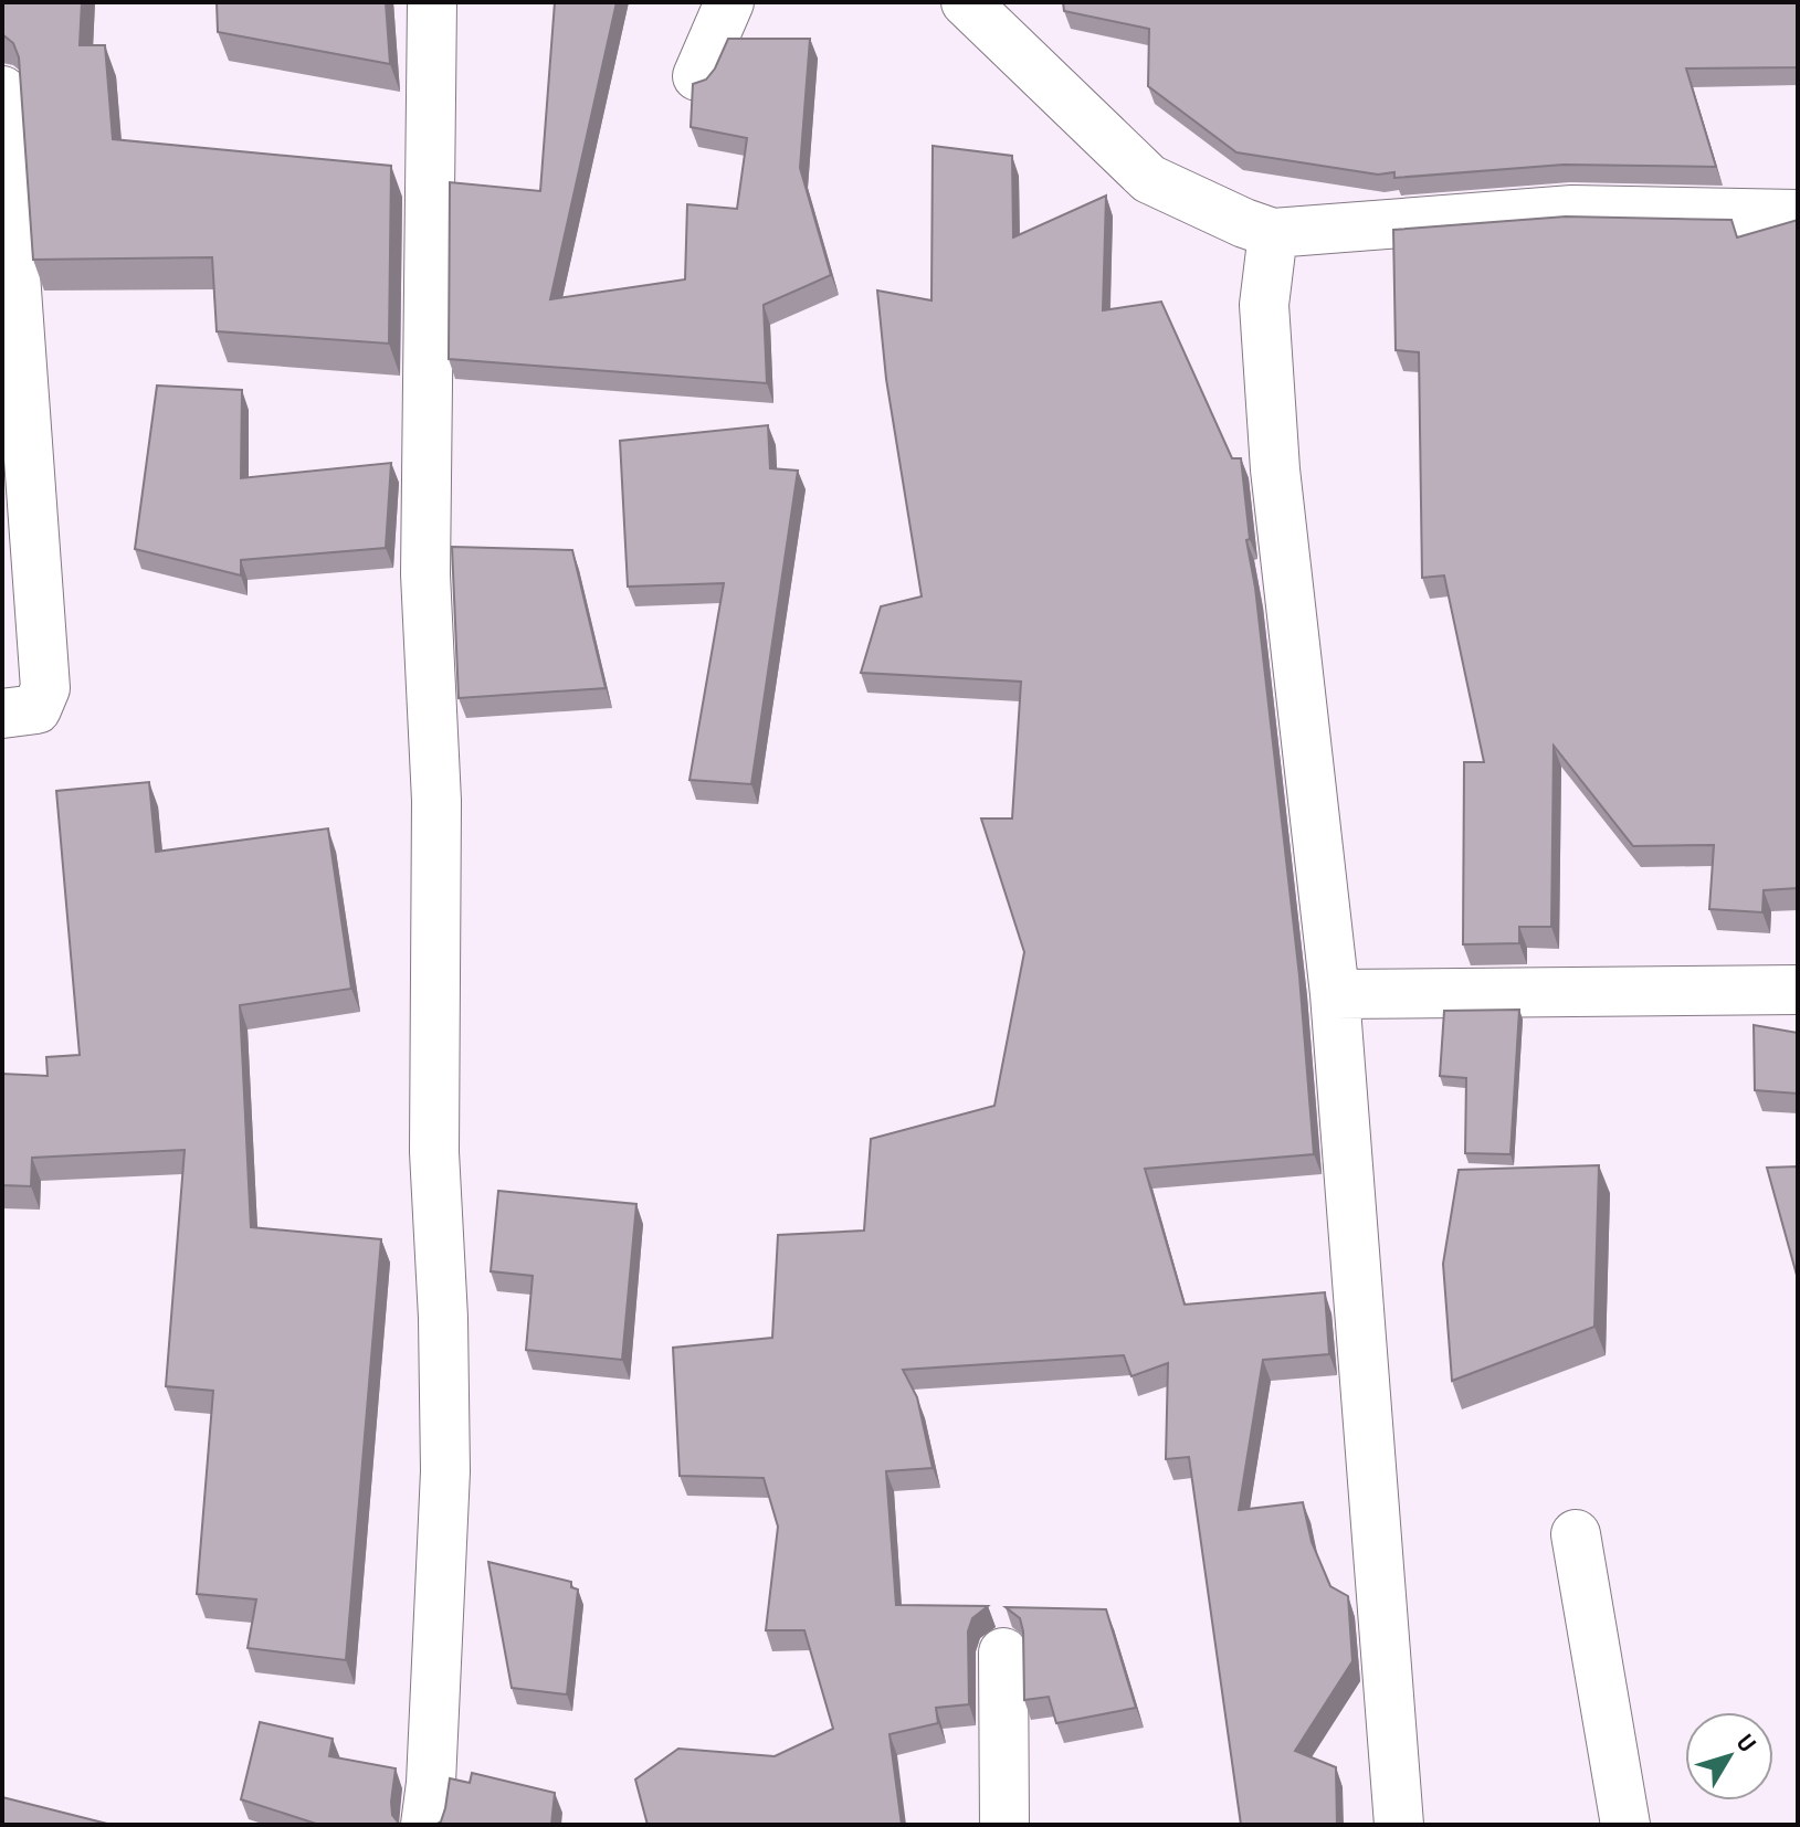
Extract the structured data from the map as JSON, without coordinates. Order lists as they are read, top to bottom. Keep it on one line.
{"north":"top right"}
